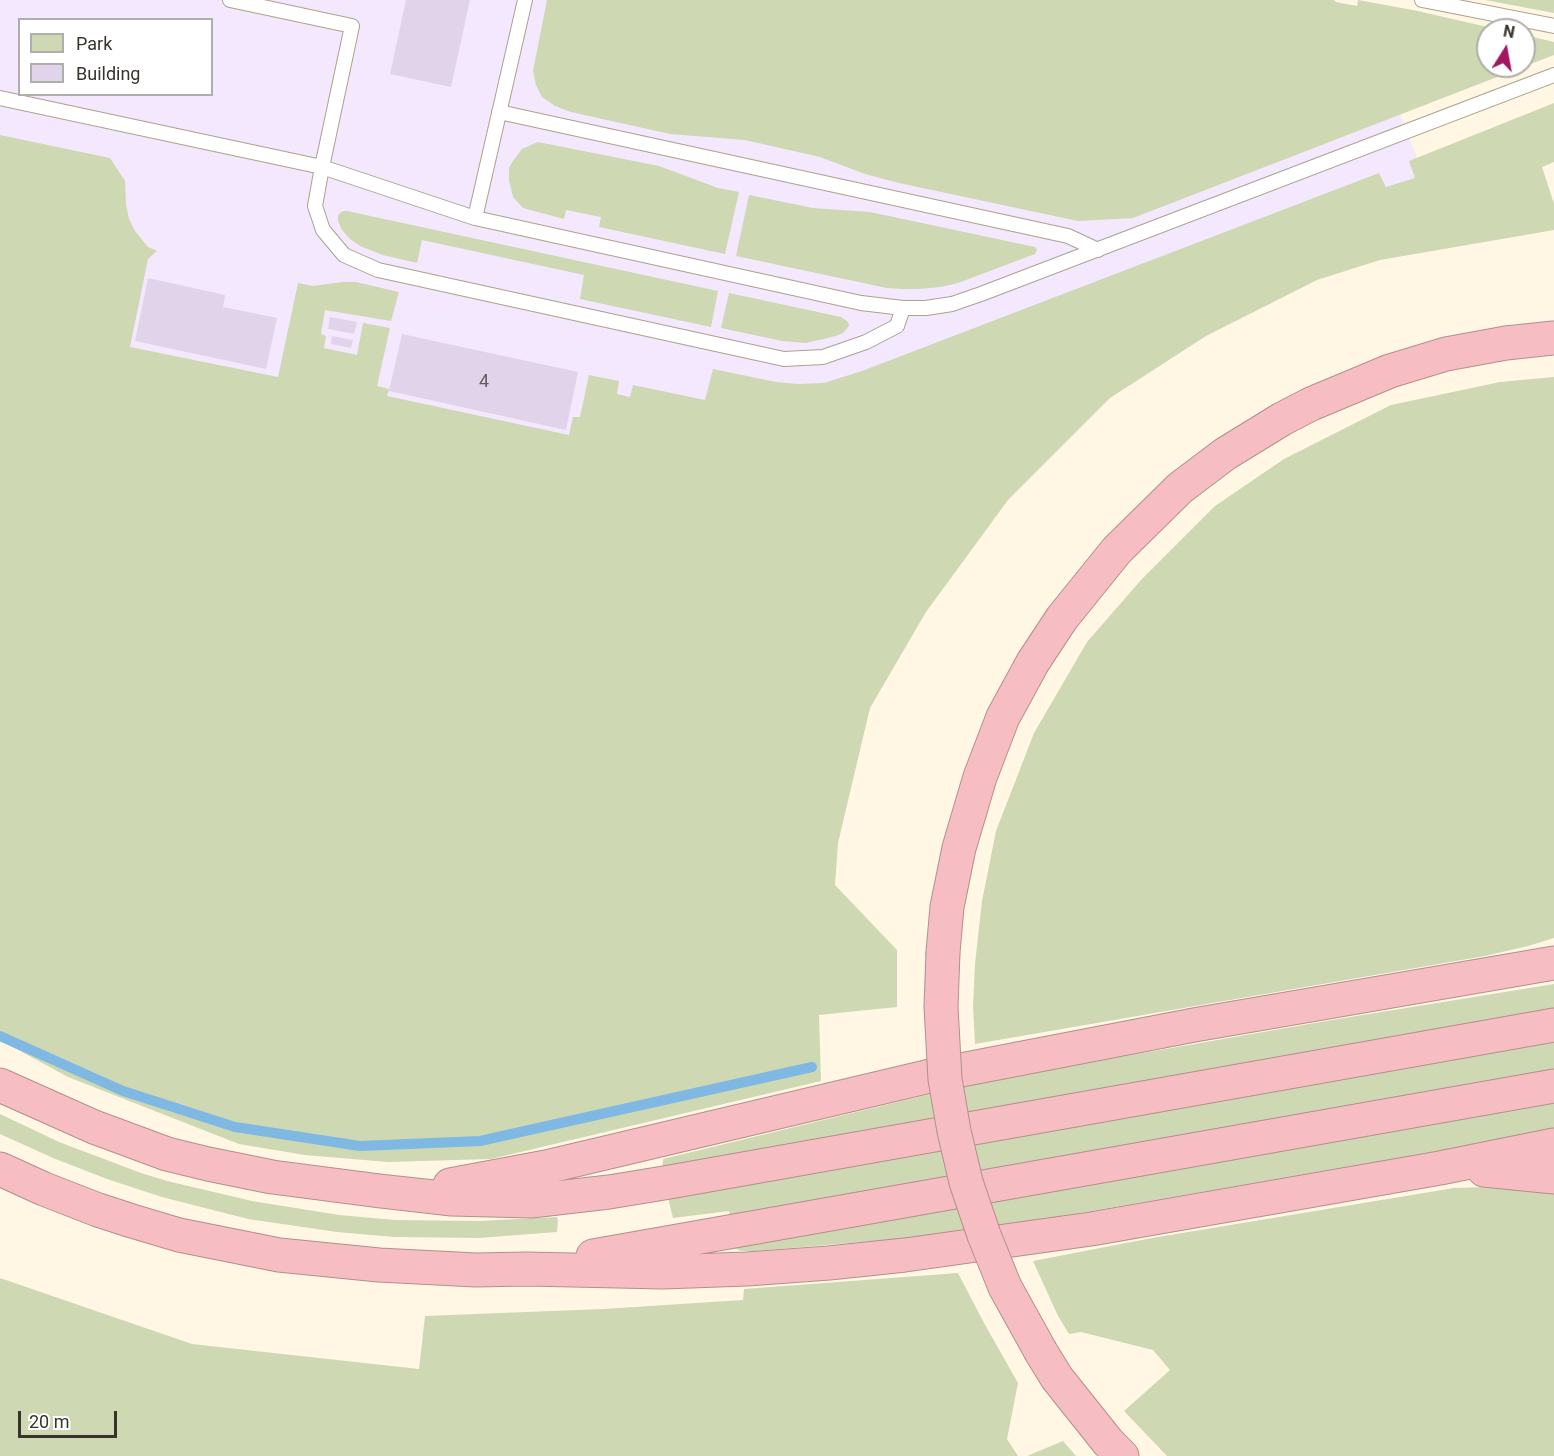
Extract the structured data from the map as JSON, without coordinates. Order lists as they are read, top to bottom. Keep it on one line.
{"house_numbers":["4"],"legend":["Park","Building"],"scale_bar":"20 m","north":"top"}
